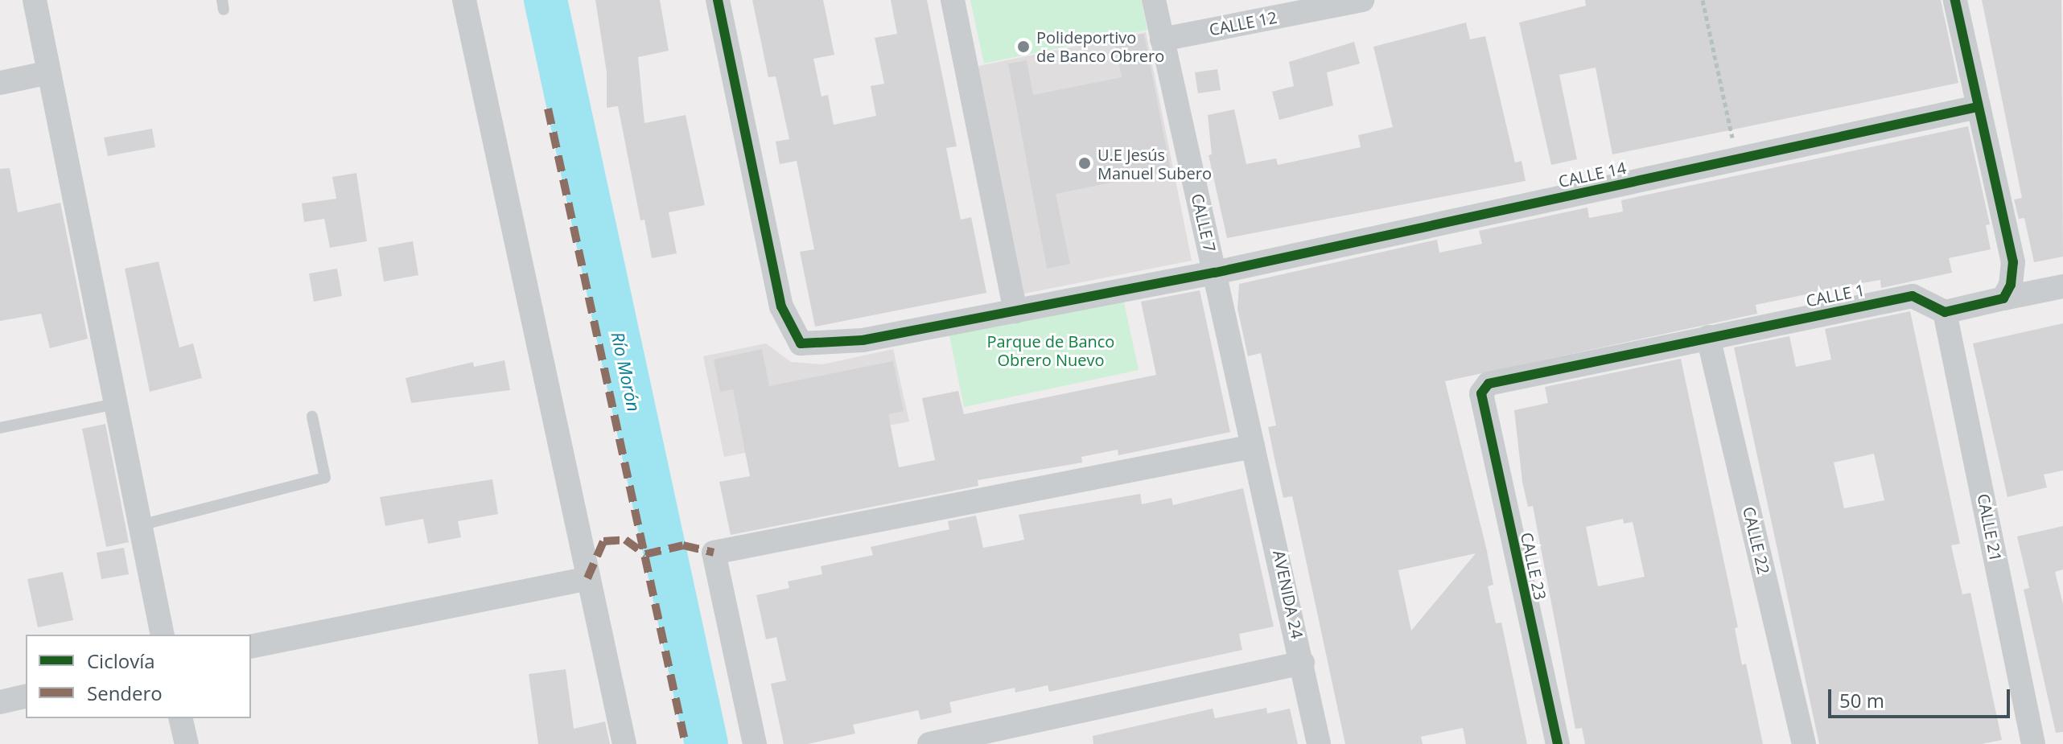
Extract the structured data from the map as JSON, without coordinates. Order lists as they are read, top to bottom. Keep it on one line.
{"streets":{"street":["CALLE 12","CALLE 14","CALLE 7","CALLE 1","CALLE 21","CALLE 22","CALLE 23","AVENIDA 24"]},"crossings":[["CALLE 12","CALLE 7"],["CALLE 14","CALLE 7"],["CALLE 7","AVENIDA 24"],["CALLE 1","CALLE 21"],["CALLE 1","CALLE 22"],["CALLE 1","CALLE 23"]],"water":["Río Morón"],"parks":["Parque de Banco Obrero Nuevo"],"places":["Polideportivo de Banco Obrero","U.E Jesús Manuel Subero"],"legend":["Ciclovía","Sendero"],"scale_bar":"50 m"}
